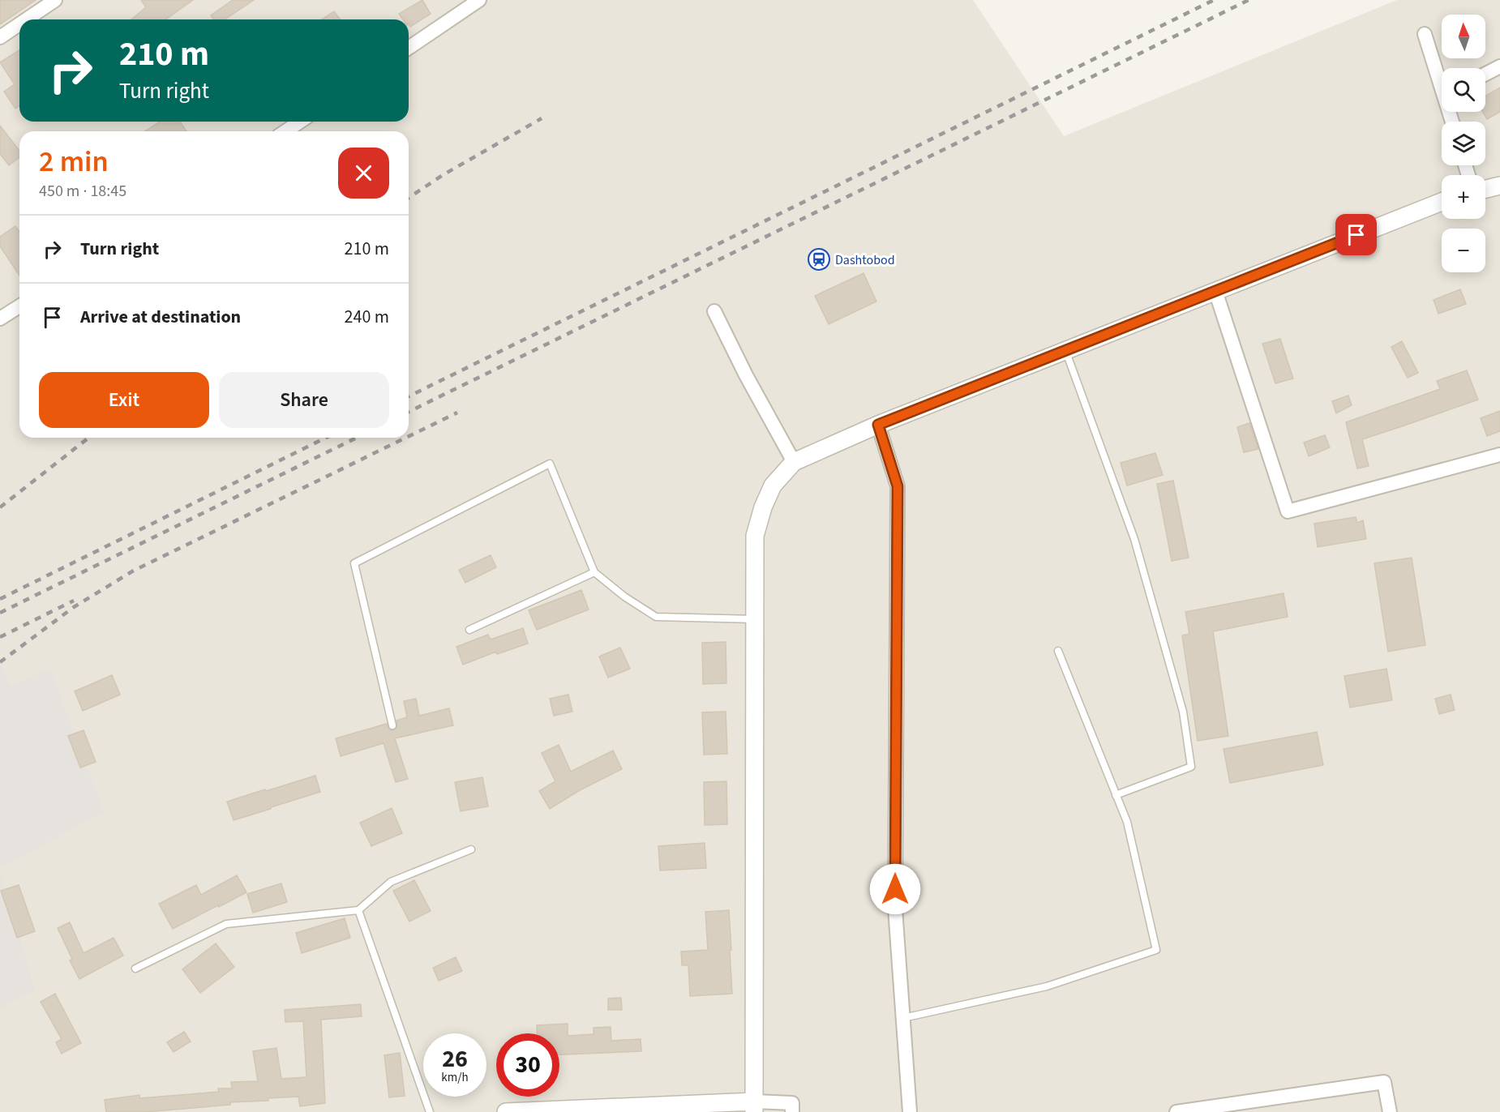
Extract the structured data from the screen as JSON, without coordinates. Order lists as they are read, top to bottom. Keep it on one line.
{"places":{"station":["Dashtobod"]},"north":"top","page":{"map_buttons":["+","−"],"turn":["210 m","Turn right"],"heading":["2 min","450 m · 18:45"],"list":[{"name":"Turn right","value":"210 m"},{"name":"Arrive at destination","value":"240 m"}],"buttons":["Exit","Share"],"speed":"26 km/h","limit":"30"}}
